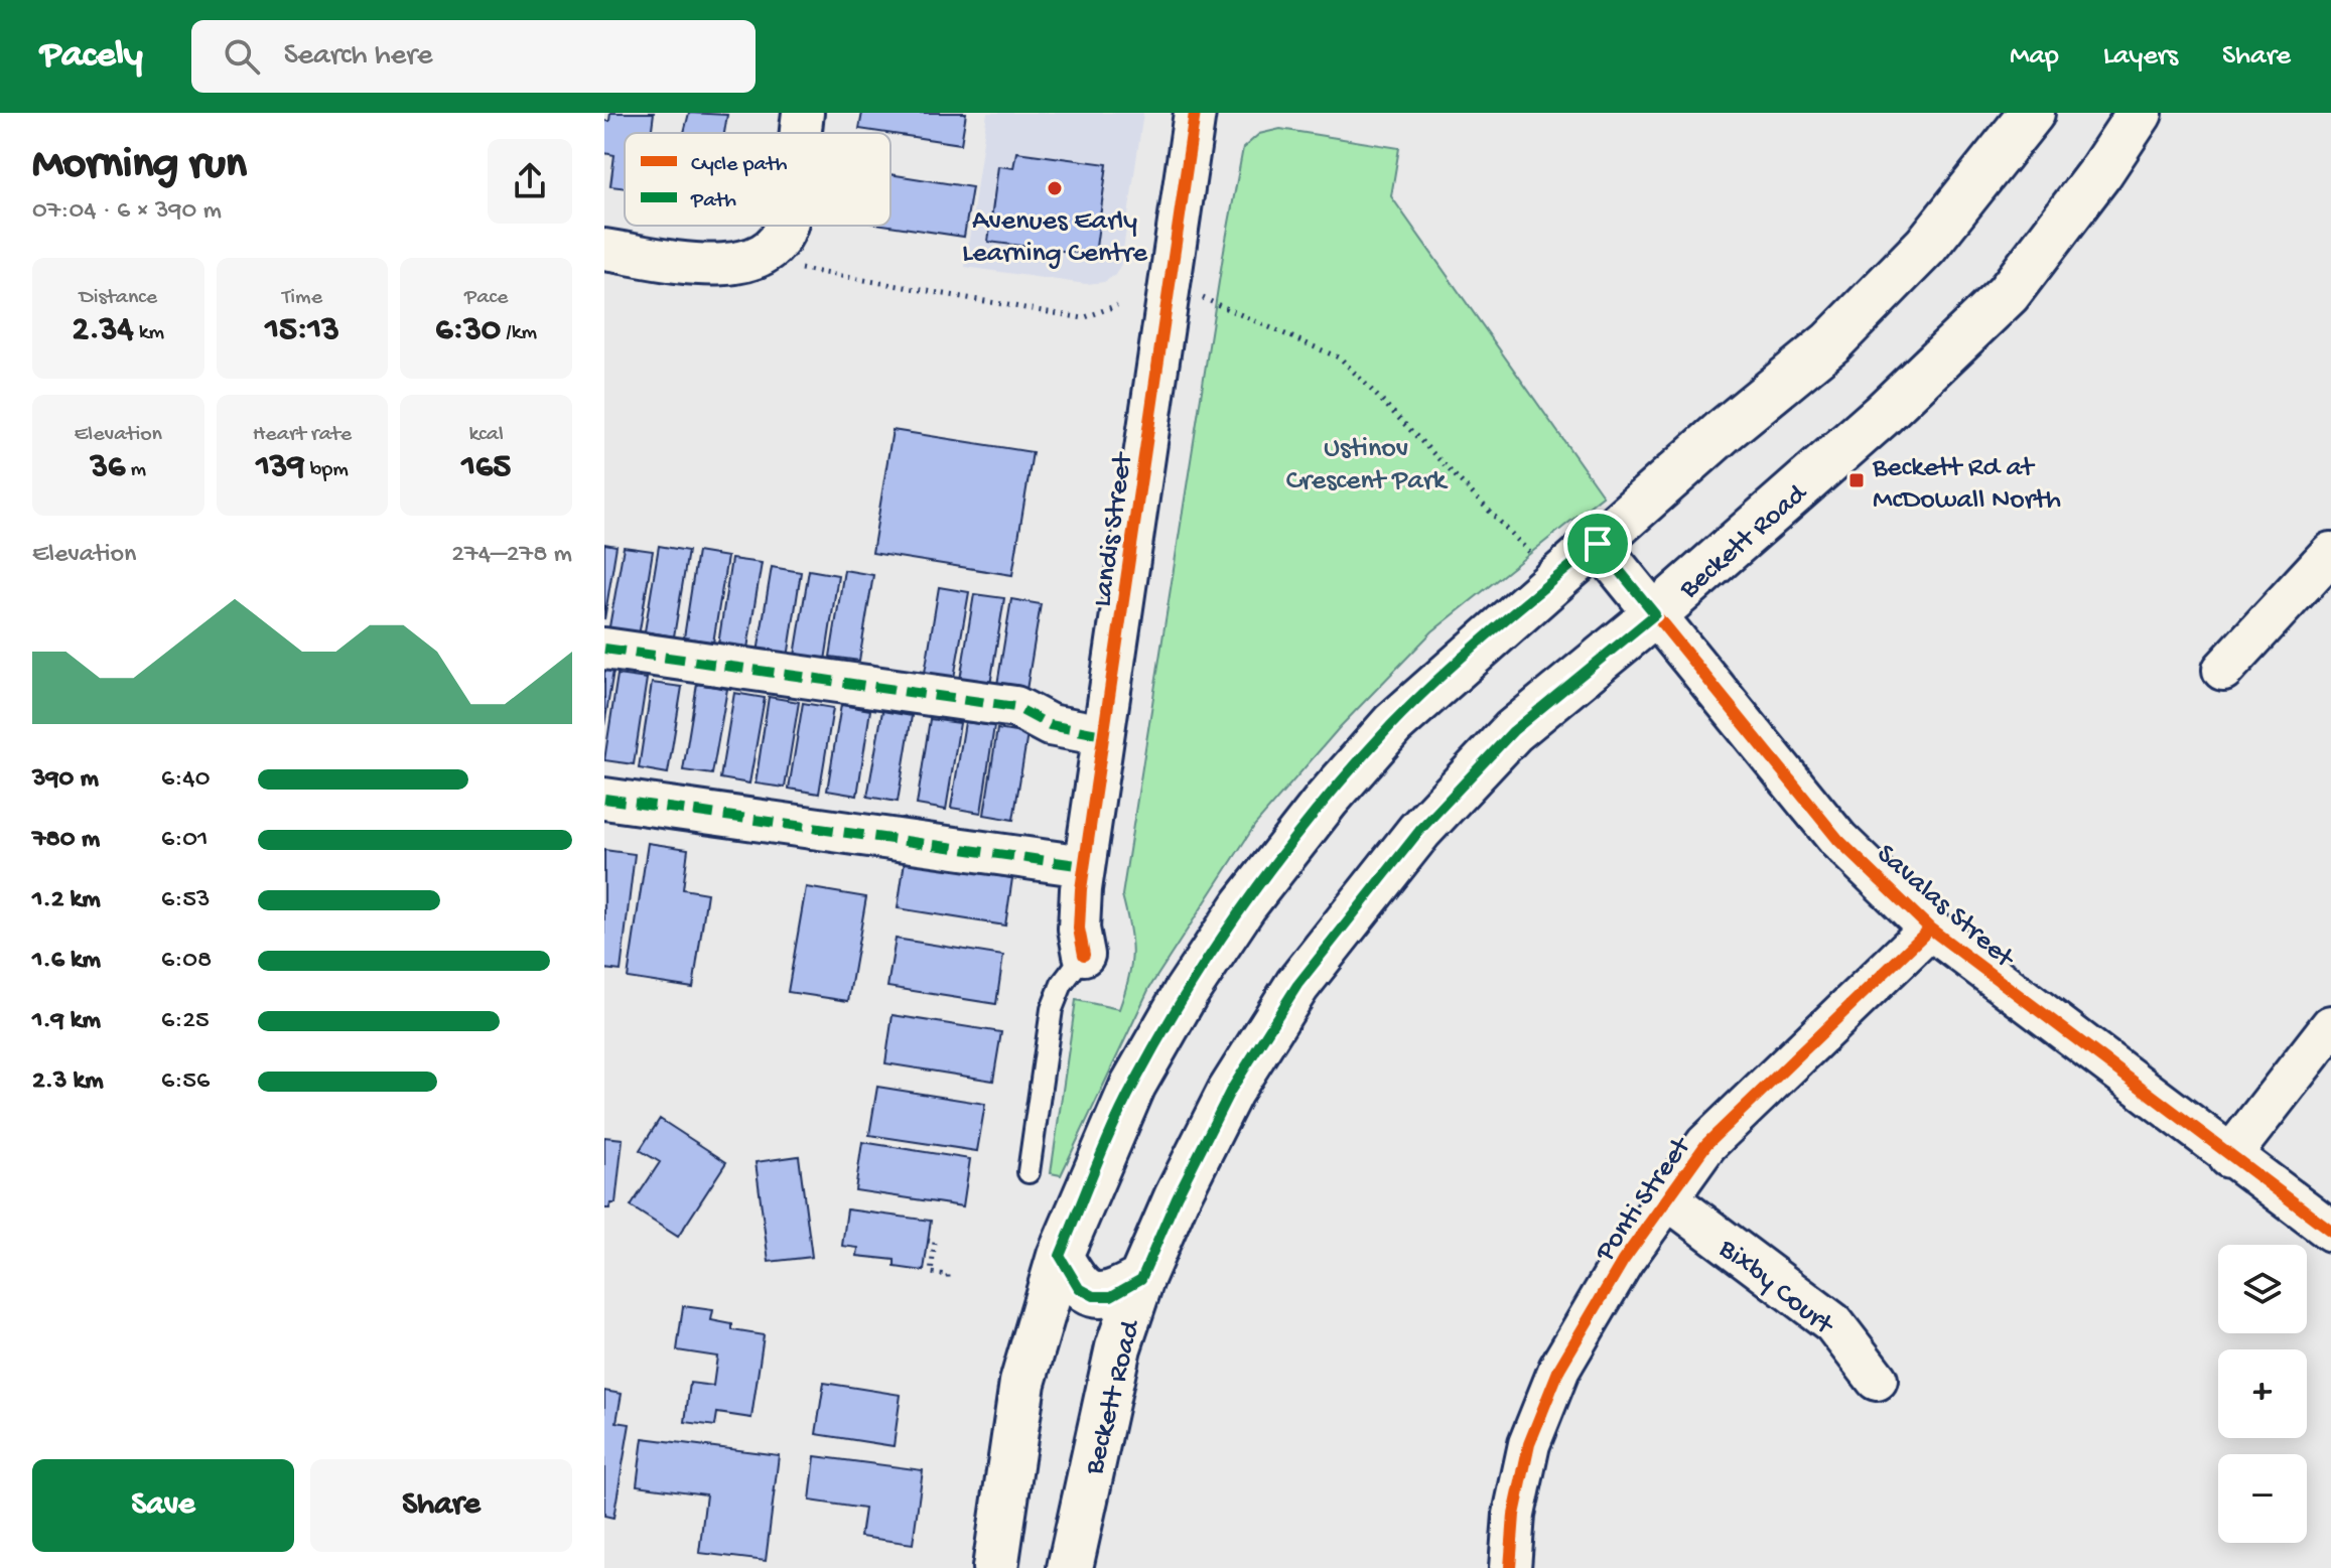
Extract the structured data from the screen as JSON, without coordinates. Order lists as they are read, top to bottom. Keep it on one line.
{"streets":{"main road":["Beckett Road"],"street":["Landis Street","Savalas Street","Ponti Street","Bixby Court"]},"crossings":[["Beckett Road","Savalas Street"],["Savalas Street","Ponti Street"],["Ponti Street","Bixby Court"]],"parks":["Ustinov Crescent Park"],"places":{"other":["Avenues Early Learning Centre"],"transit":["Beckett Rd at McDowall North"]},"legend":["Cycle path","Path"],"page":{"header":"Pacely","search":"Search here","nav":["Map","Layers","Share"],"heading":["Morning run","07:04 · 6 × 390 m"],"stats":[["Distance","2.34 km"],["Time","15:13"],["Pace","6:30 /km"],["Elevation","36 m"],["Heart rate","139 bpm"],["kcal","165"]],"chart":["Elevation","274–278 m"],"list":[{"name":"390 m","note":"6:40"},{"name":"780 m","note":"6:01"},{"name":"1.2 km","note":"6:53"},{"name":"1.6 km","note":"6:08"},{"name":"1.9 km","note":"6:25"},{"name":"2.3 km","note":"6:56"}],"map_buttons":["+","−"],"buttons":["Save","Share"]}}
